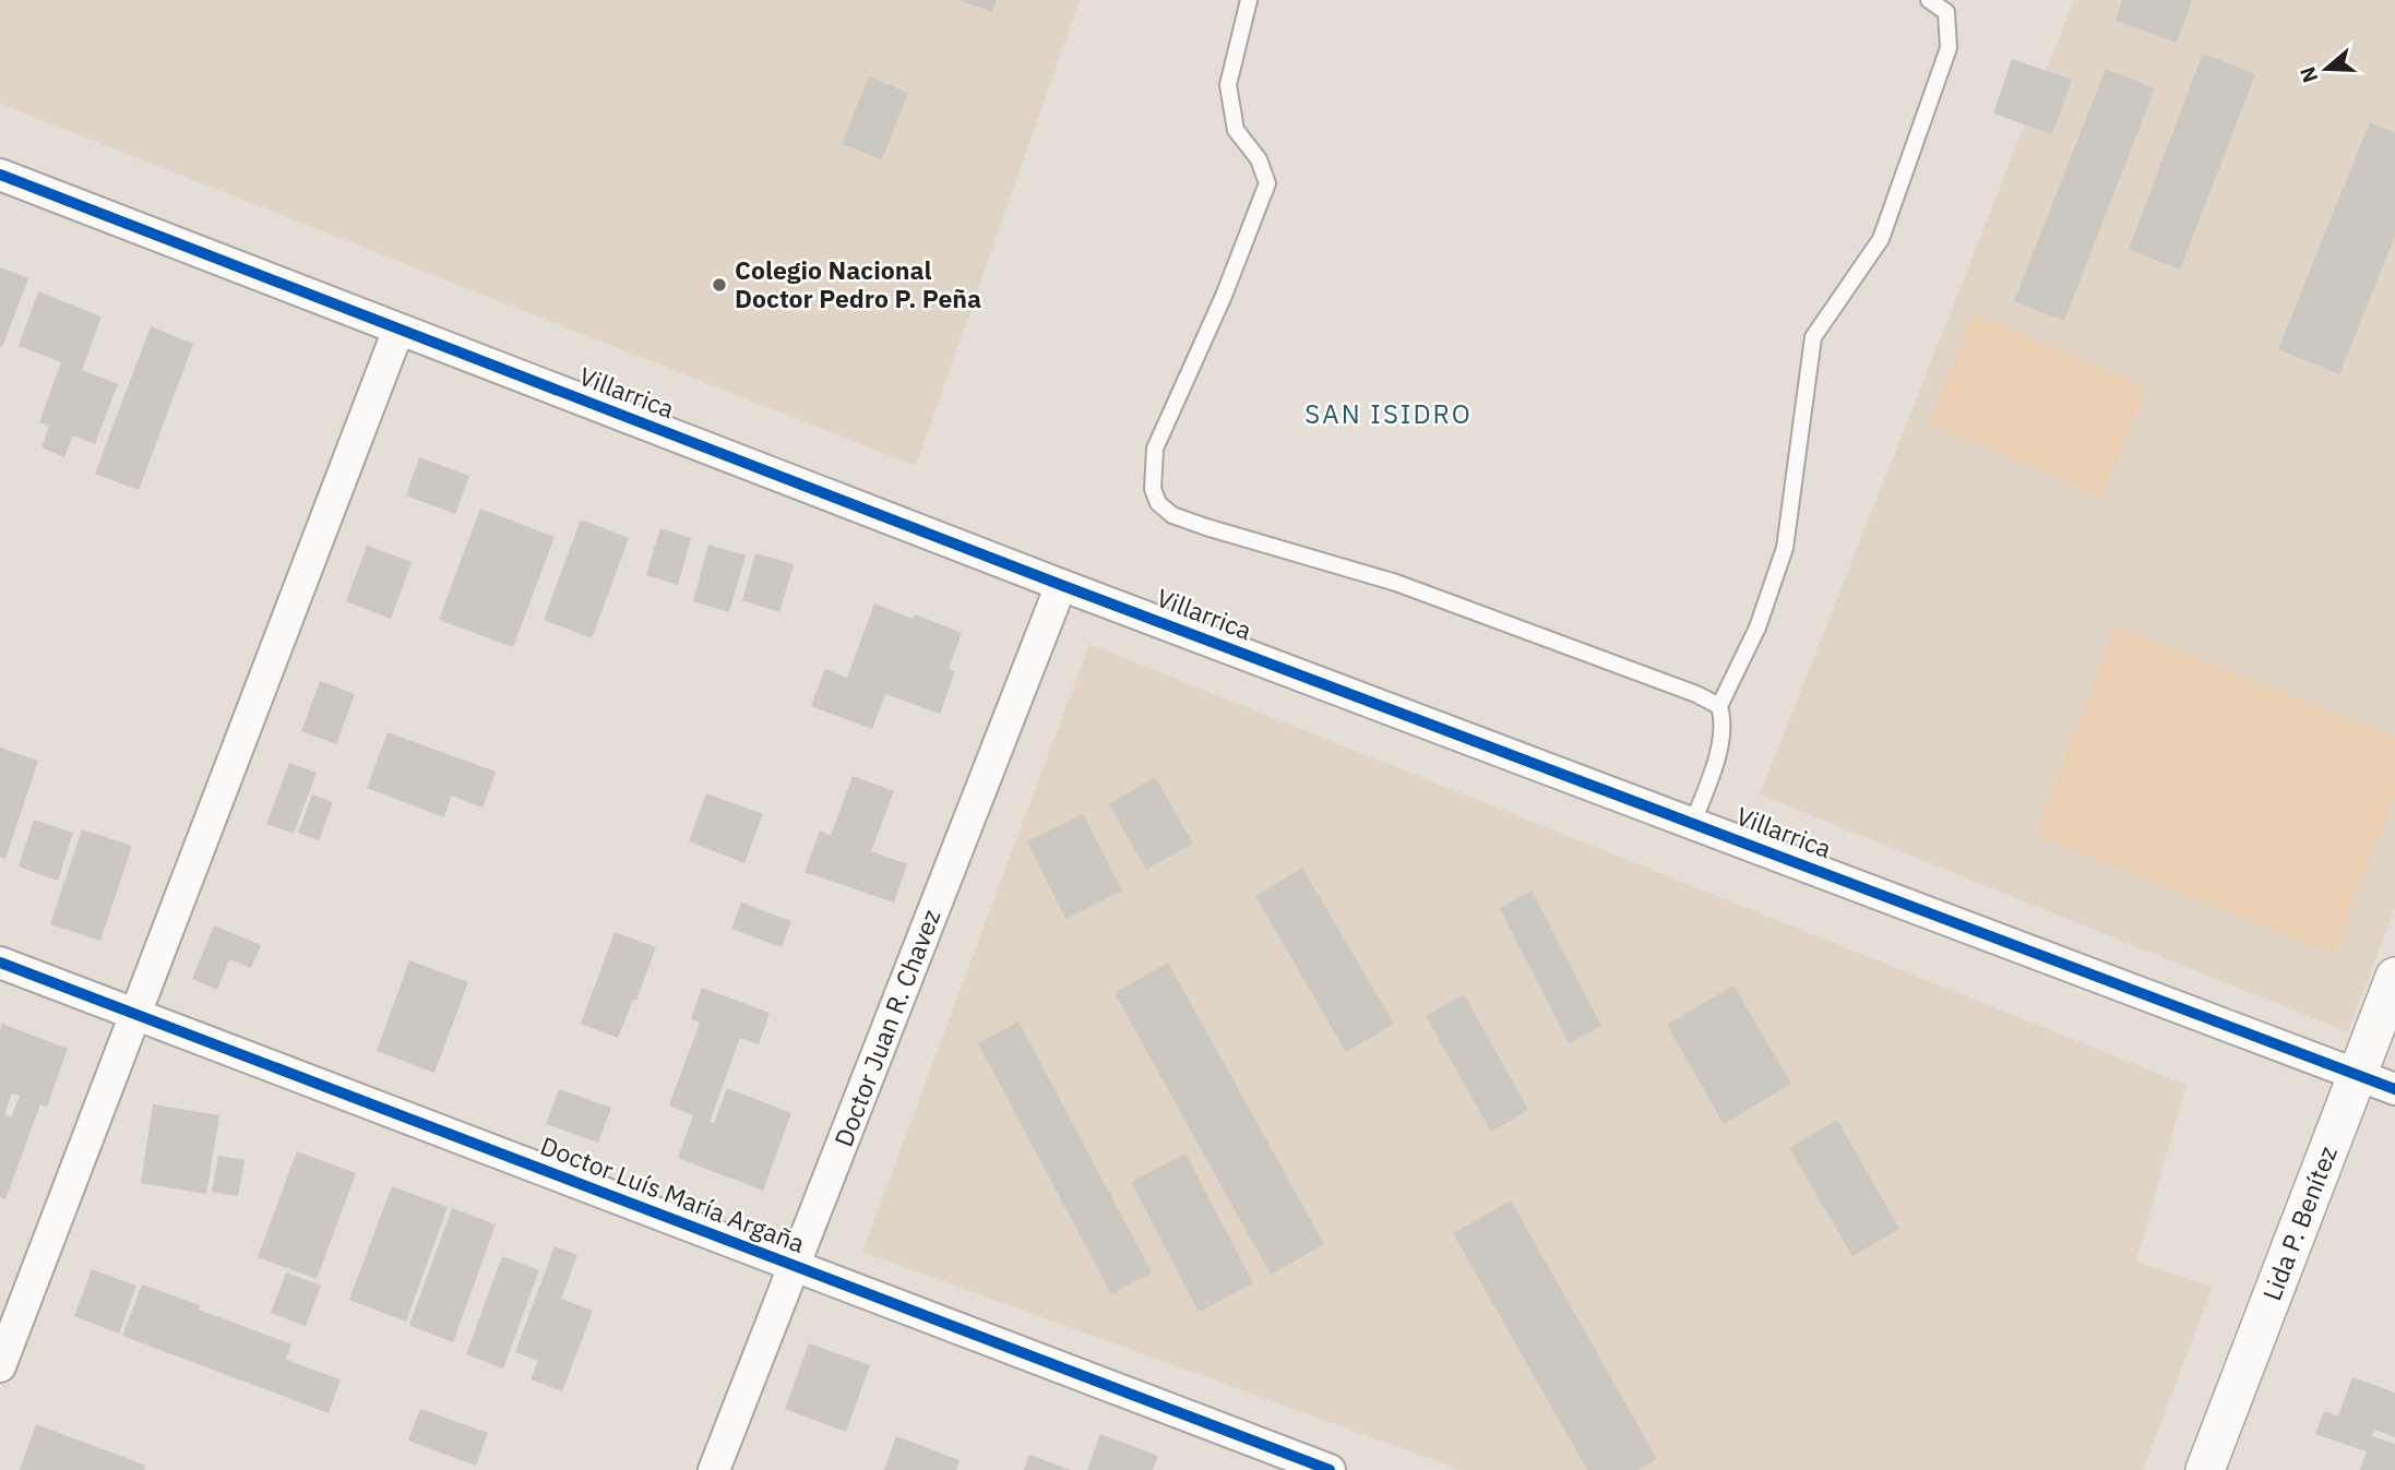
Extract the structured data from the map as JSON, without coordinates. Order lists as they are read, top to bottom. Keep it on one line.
{"streets":{"street":["Villarrica","Doctor Juan R. Chavez","Doctor Luís María Argaña","Lida P. Benítez"]},"crossings":[["Villarrica","Doctor Juan R. Chavez"],["Villarrica","Lida P. Benítez"],["Doctor Juan R. Chavez","Doctor Luís María Argaña"]],"districts":["SAN ISIDRO"],"places":["Colegio Nacional Doctor Pedro P. Peña"],"north":"left"}
